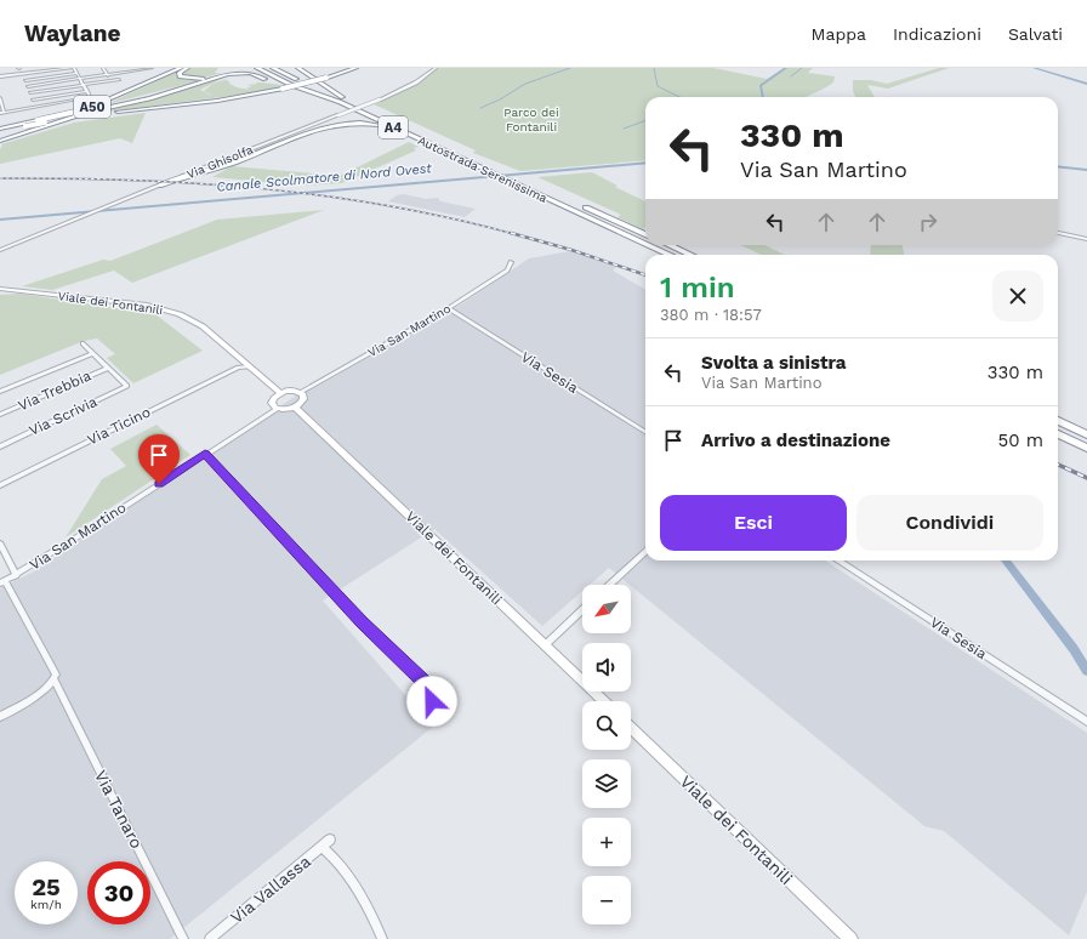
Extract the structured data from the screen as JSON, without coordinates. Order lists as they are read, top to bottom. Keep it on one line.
{"streets":{"highway":["A50","A4","Autostrada Serenissima"],"main road":["Viale dei Fontanili"],"street":["Via Ghisolfa","Via San Martino","Via Sesia","Via Trebbia","Via Scrivia","Via Ticino","Via Tanaro","Via Vallassa"]},"crossings":[["Viale dei Fontanili","Via Ticino"],["Via San Martino","Via Sesia"],["Via San Martino","Via Tanaro"],["Via Trebbia","Via Scrivia"]],"water":["Canale Scolmatore di Nord Ovest"],"parks":["Parco dei Fontanili"],"north":"bottom left","page":{"header":"Waylane","nav":["Mappa","Indicazioni","Salvati"],"turn":["330 m","Via San Martino"],"heading":["1 min","380 m · 18:57"],"list":[{"name":"Svolta a sinistra","note":"Via San Martino","value":"330 m"},{"name":"Arrivo a destinazione","value":"50 m"}],"buttons":["Esci","Condividi"],"map_buttons":["+","−"],"speed":"25 km/h","limit":"30"}}
